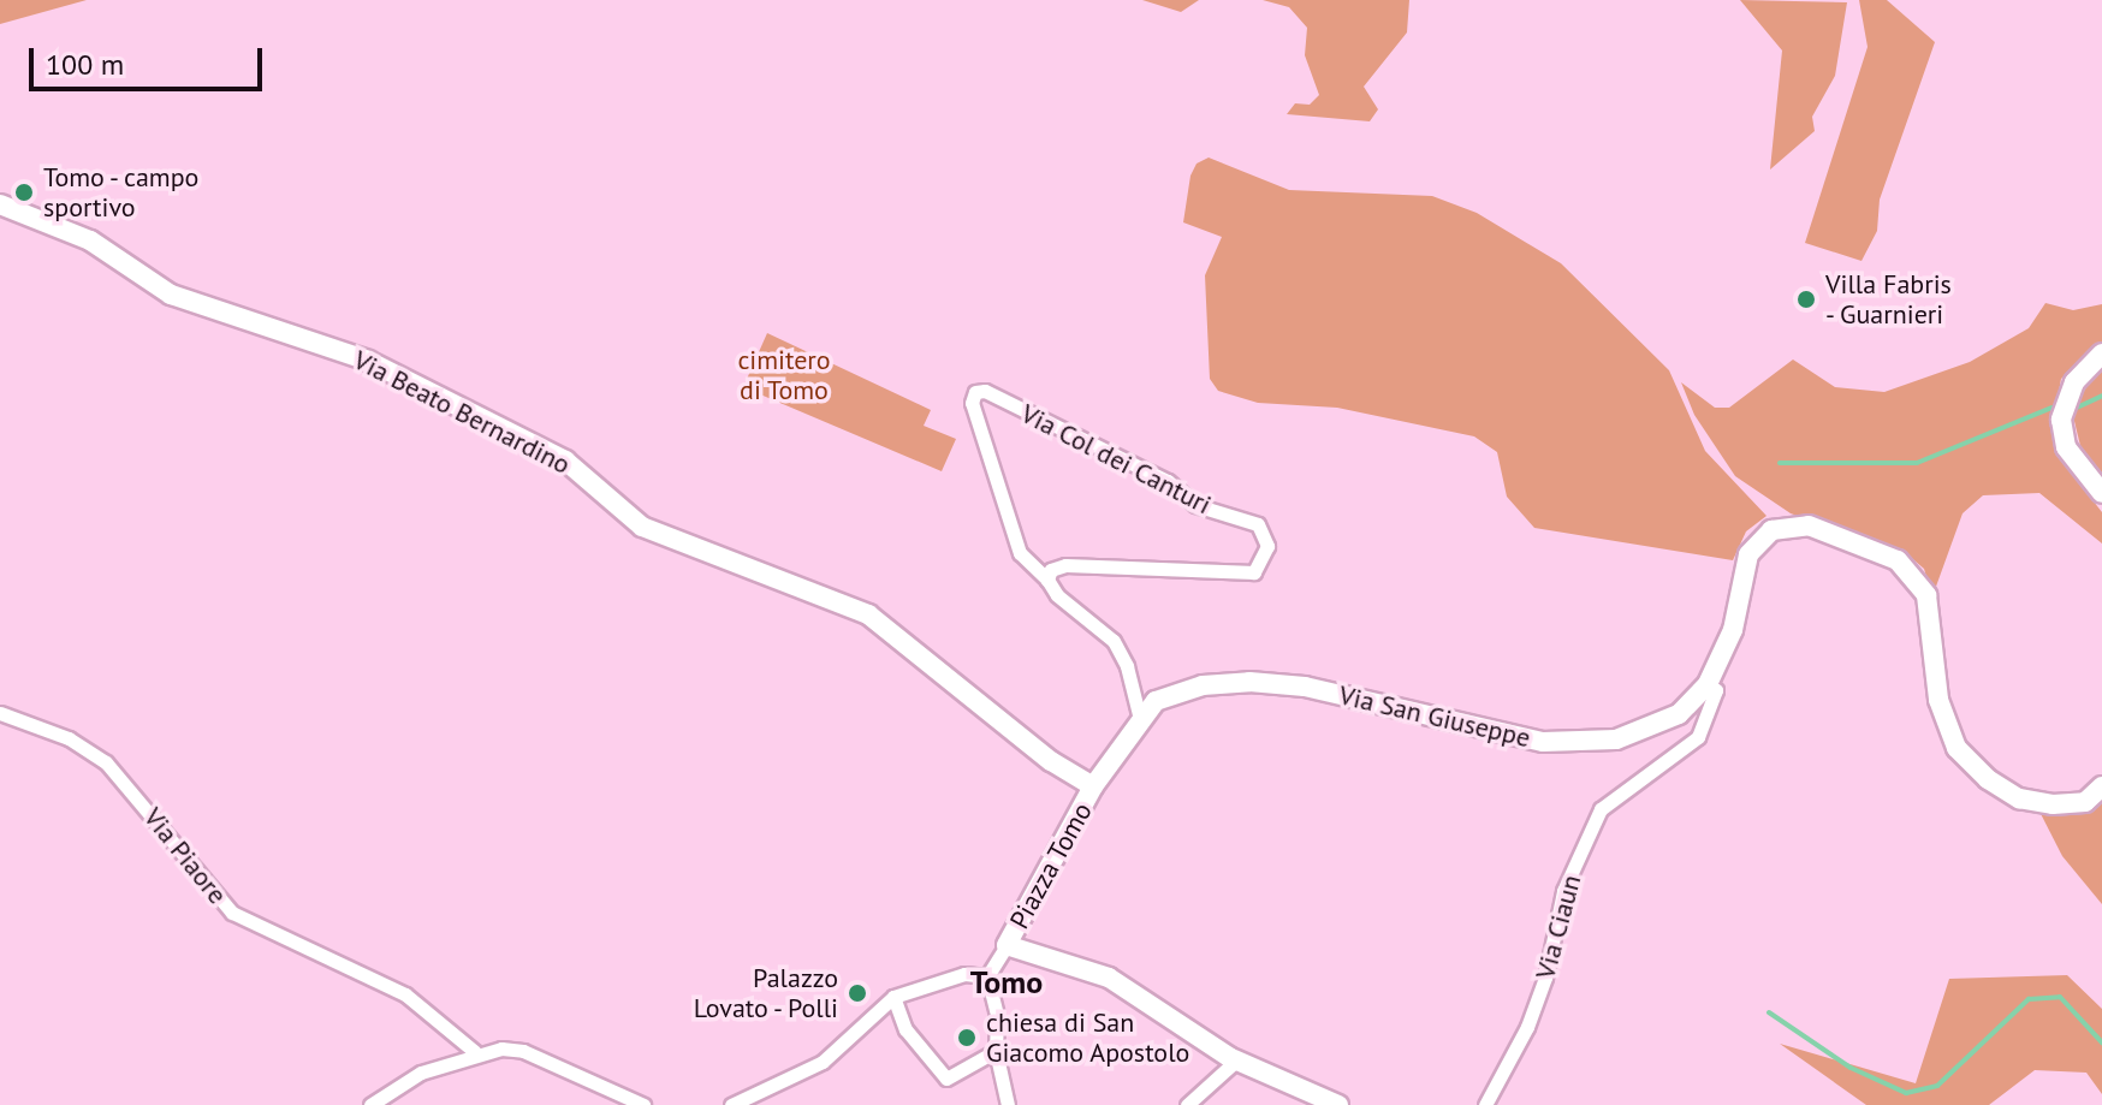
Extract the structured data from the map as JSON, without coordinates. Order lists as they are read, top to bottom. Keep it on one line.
{"streets":{"street":["Via Beato Bernardino","Via Col dei Canturi","Via San Giuseppe","Via Piaore","Piazza Tomo","Via Ciaun"]},"crossings":[["Via Beato Bernardino","Via San Giuseppe"],["Via Beato Bernardino","Piazza Tomo"],["Via Col dei Canturi","Via San Giuseppe"],["Via San Giuseppe","Piazza Tomo"],["Via San Giuseppe","Via Ciaun"]],"districts":["Tomo"],"parks":["cimitero di Tomo"],"places":["Tomo - campo sportivo","Villa Fabris - Guarnieri","Palazzo Lovato - Polli","chiesa di San Giacomo Apostolo"],"scale_bar":"100 m"}
